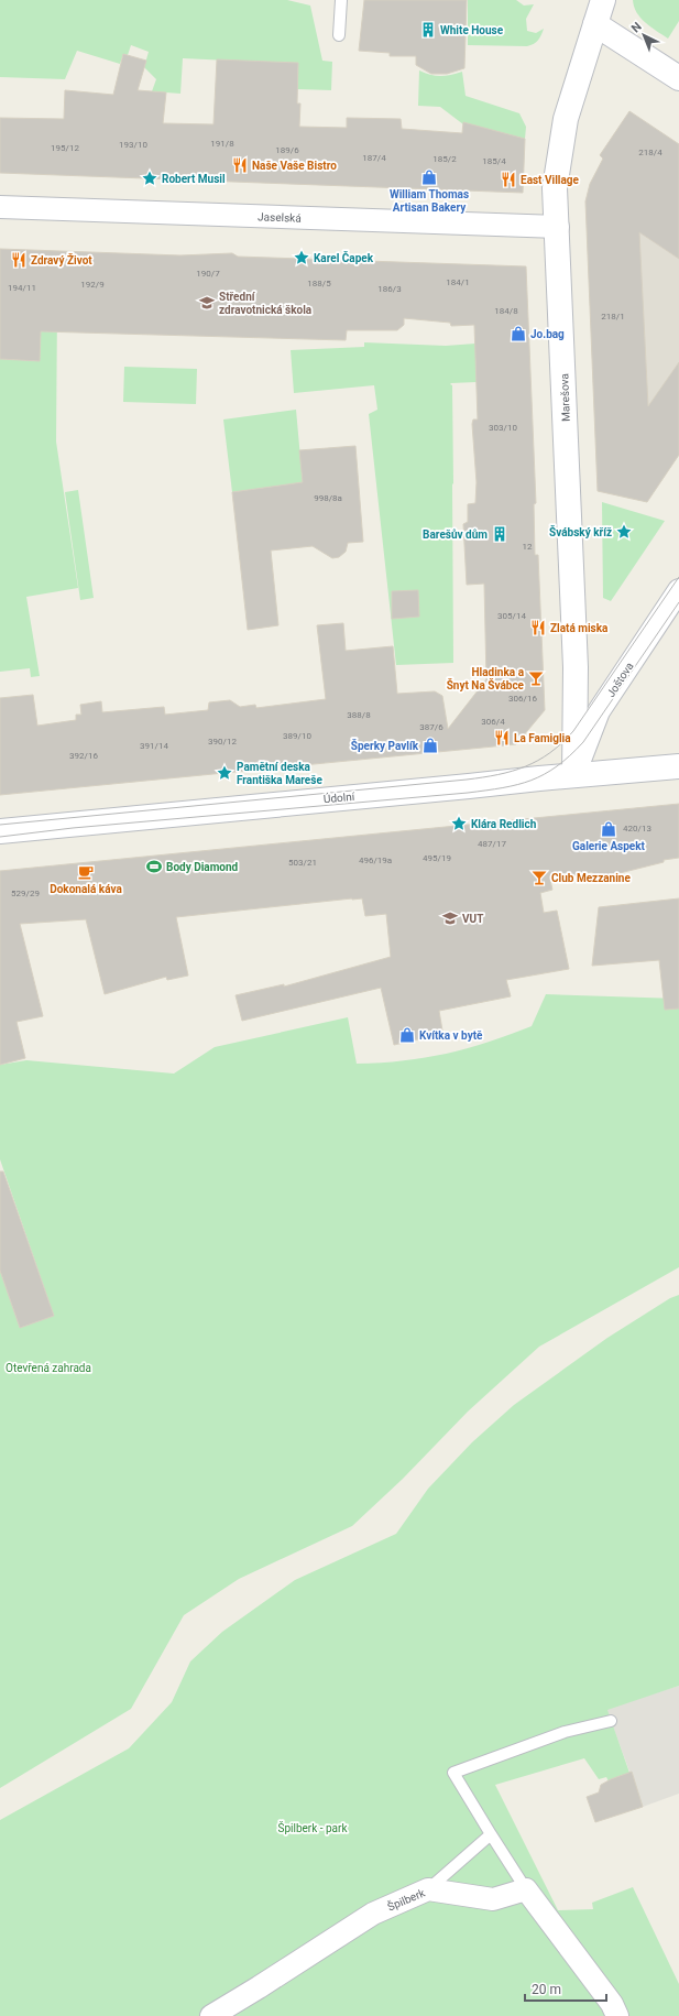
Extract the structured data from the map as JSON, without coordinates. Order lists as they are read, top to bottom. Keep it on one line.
{"streets":{"street":["Jaselská","Marešova","Joštova","Údolní","Špilberk"]},"crossings":[["Jaselská","Marešova"],["Marešova","Joštova"],["Marešova","Údolní"],["Joštova","Údolní"]],"parks":["Otevřená zahrada","Špilberk - park"],"places":{"building":["White House","Barešův dům"],"restaurant":["Naše Vaše Bistro","East Village","Zdravý Život","Zlatá miska","La Famiglia"],"shop":["William Thomas Artisan Bakery","Jo.bag","Šperky Pavlík","Galerie Aspekt","Kvítka v bytě"],"place":["Robert Musil","Karel Čapek","Švábský kříž","Pamětní deska Františka Mareše","Klára Redlich"],"school or university":["Střední zdravotnická škola","VUT"],"bar":["Hladinka a Šnyt Na Švábce","Club Mezzanine"],"sports":["Body Diamond"],"cafe":["Dokonalá káva"]},"house_numbers":["191/8","193/10","195/12","189/6","218/4","187/4","185/2","185/4","190/7","184/1","188/5","192/9","194/11","186/3","184/8","218/1","303/10","998/8a","12","305/14","306/16","388/8","306/4","387/6","389/10","390/12","391/14","392/16","420/13","487/17","495/19","496/19a","503/21","529/29"],"scale_bar":"20 m","north":"top left"}
